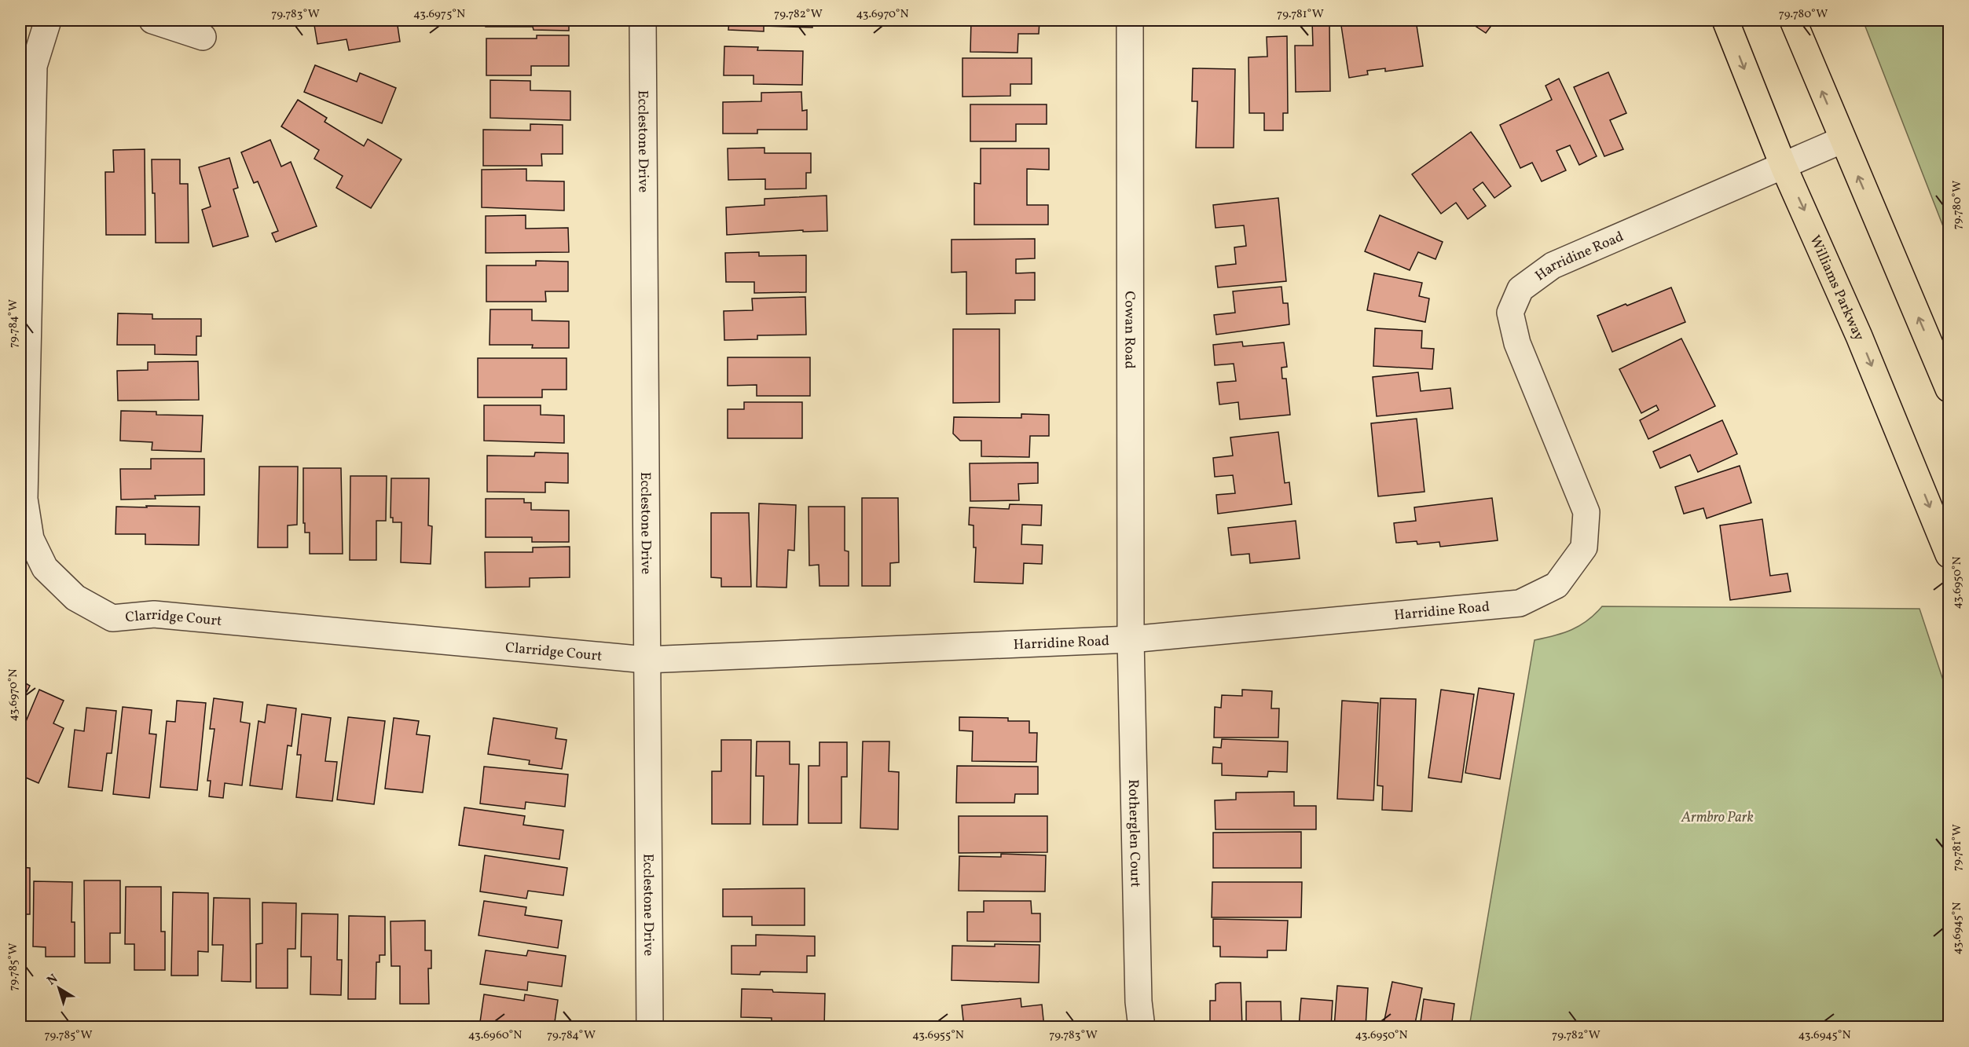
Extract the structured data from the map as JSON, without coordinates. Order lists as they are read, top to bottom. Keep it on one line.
{"streets":{"main road":["Williams Parkway"],"street":["Ecclestone Drive","Harridine Road","Cowan Road","Clarridge Court","Rotherglen Court"]},"crossings":[["Ecclestone Drive","Harridine Road"],["Ecclestone Drive","Clarridge Court"],["Harridine Road","Williams Parkway"],["Harridine Road","Cowan Road"],["Harridine Road","Clarridge Court"],["Harridine Road","Rotherglen Court"],["Cowan Road","Rotherglen Court"]],"parks":["Armbro Park"],"north":"top left","coordinates":["79.783°W","43.6975°N","79.782°W","43.6970°N","79.781°W","79.780°W","79.784°W","43.6950°N","43.6945°N","79.785°W","43.6960°N","43.6955°N"]}
